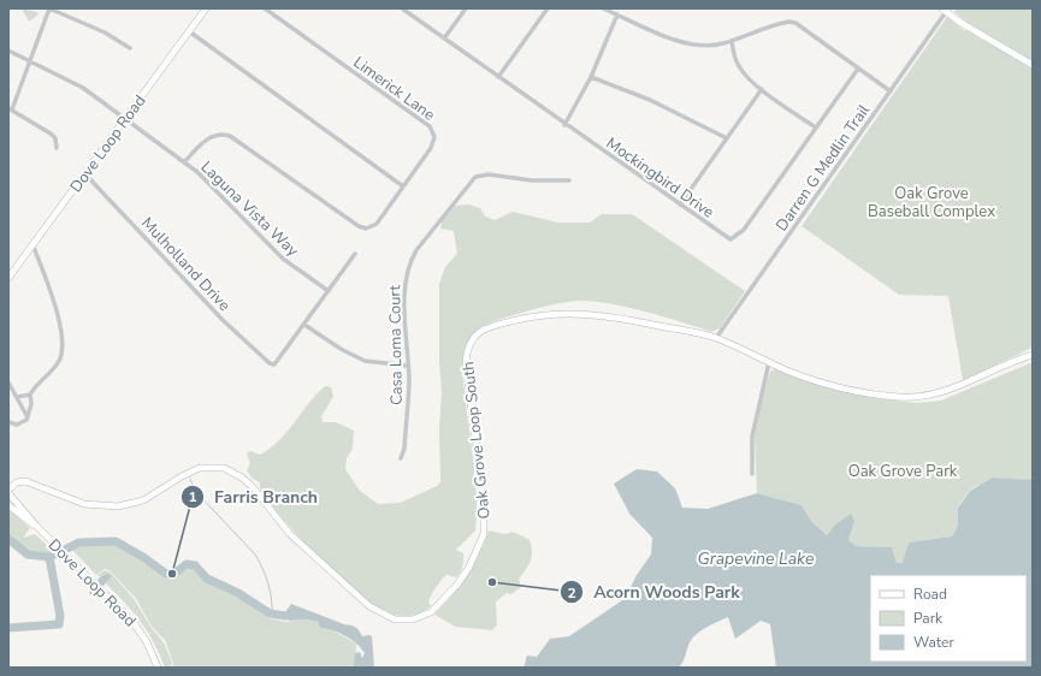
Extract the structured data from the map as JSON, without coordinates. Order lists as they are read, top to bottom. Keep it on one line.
{"streets":{"street":["Limerick Lane","Dove Loop Road","Darren G Medlin Trail","Mockingbird Drive","Laguna Vista Way","Mulholland Drive","Casa Loma Court","Oak Grove Loop South"]},"crossings":[["Limerick Lane","Laguna Vista Way"],["Dove Loop Road","Laguna Vista Way"],["Dove Loop Road","Mulholland Drive"],["Darren G Medlin Trail","Oak Grove Loop South"]],"water":["Grapevine Lake"],"parks":["Oak Grove Baseball Complex","Oak Grove Park"],"places":["Farris Branch","Acorn Woods Park"],"legend":["Road","Park","Water"]}
